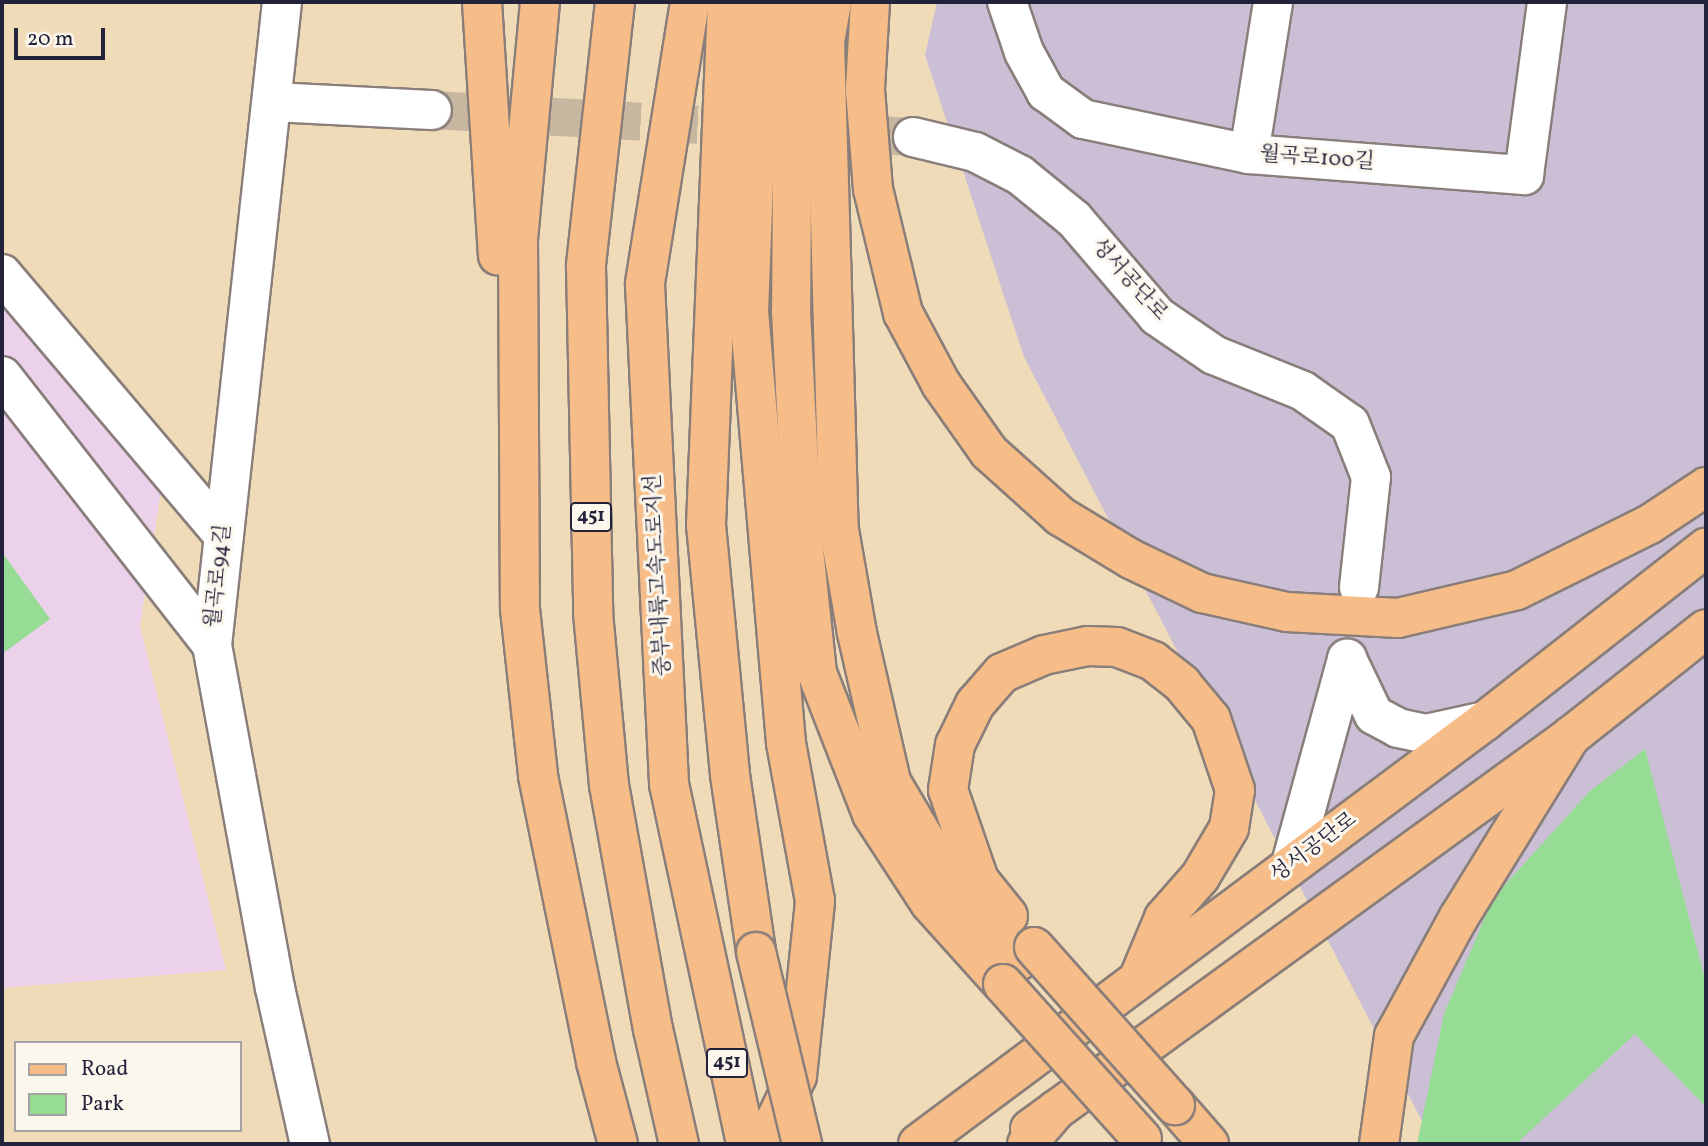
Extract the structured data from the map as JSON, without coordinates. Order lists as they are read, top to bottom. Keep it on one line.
{"streets":{"main road":["성서공단로","451","중부내륙고속도로지선"],"street":["월곡로100길","월곡로94길"]},"legend":["Road","Park"],"scale_bar":"20 m"}
